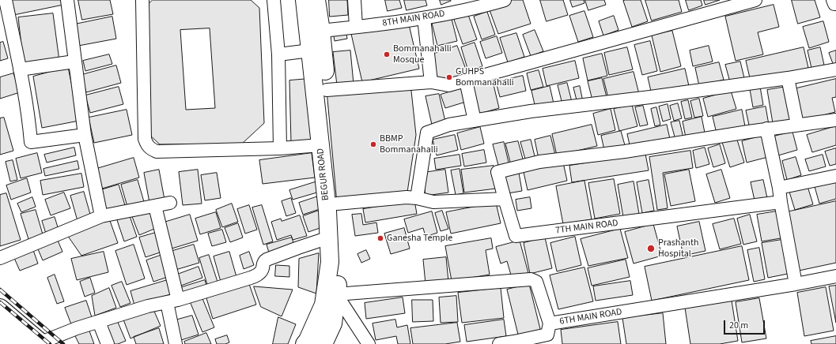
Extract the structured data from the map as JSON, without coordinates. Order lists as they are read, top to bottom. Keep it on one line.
{"streets":{"main road":["BEGUR ROAD"],"street":["8TH MAIN ROAD","7TH MAIN ROAD","6TH MAIN ROAD"]},"crossings":[["8TH MAIN ROAD","BEGUR ROAD"],["BEGUR ROAD","6TH MAIN ROAD"]],"places":["Bommanahalli Mosque","GUHPS Bommanahalli","BBMP Bommanahalli","Ganesha Temple","Prashanth Hospital"],"scale_bar":"20 m"}
